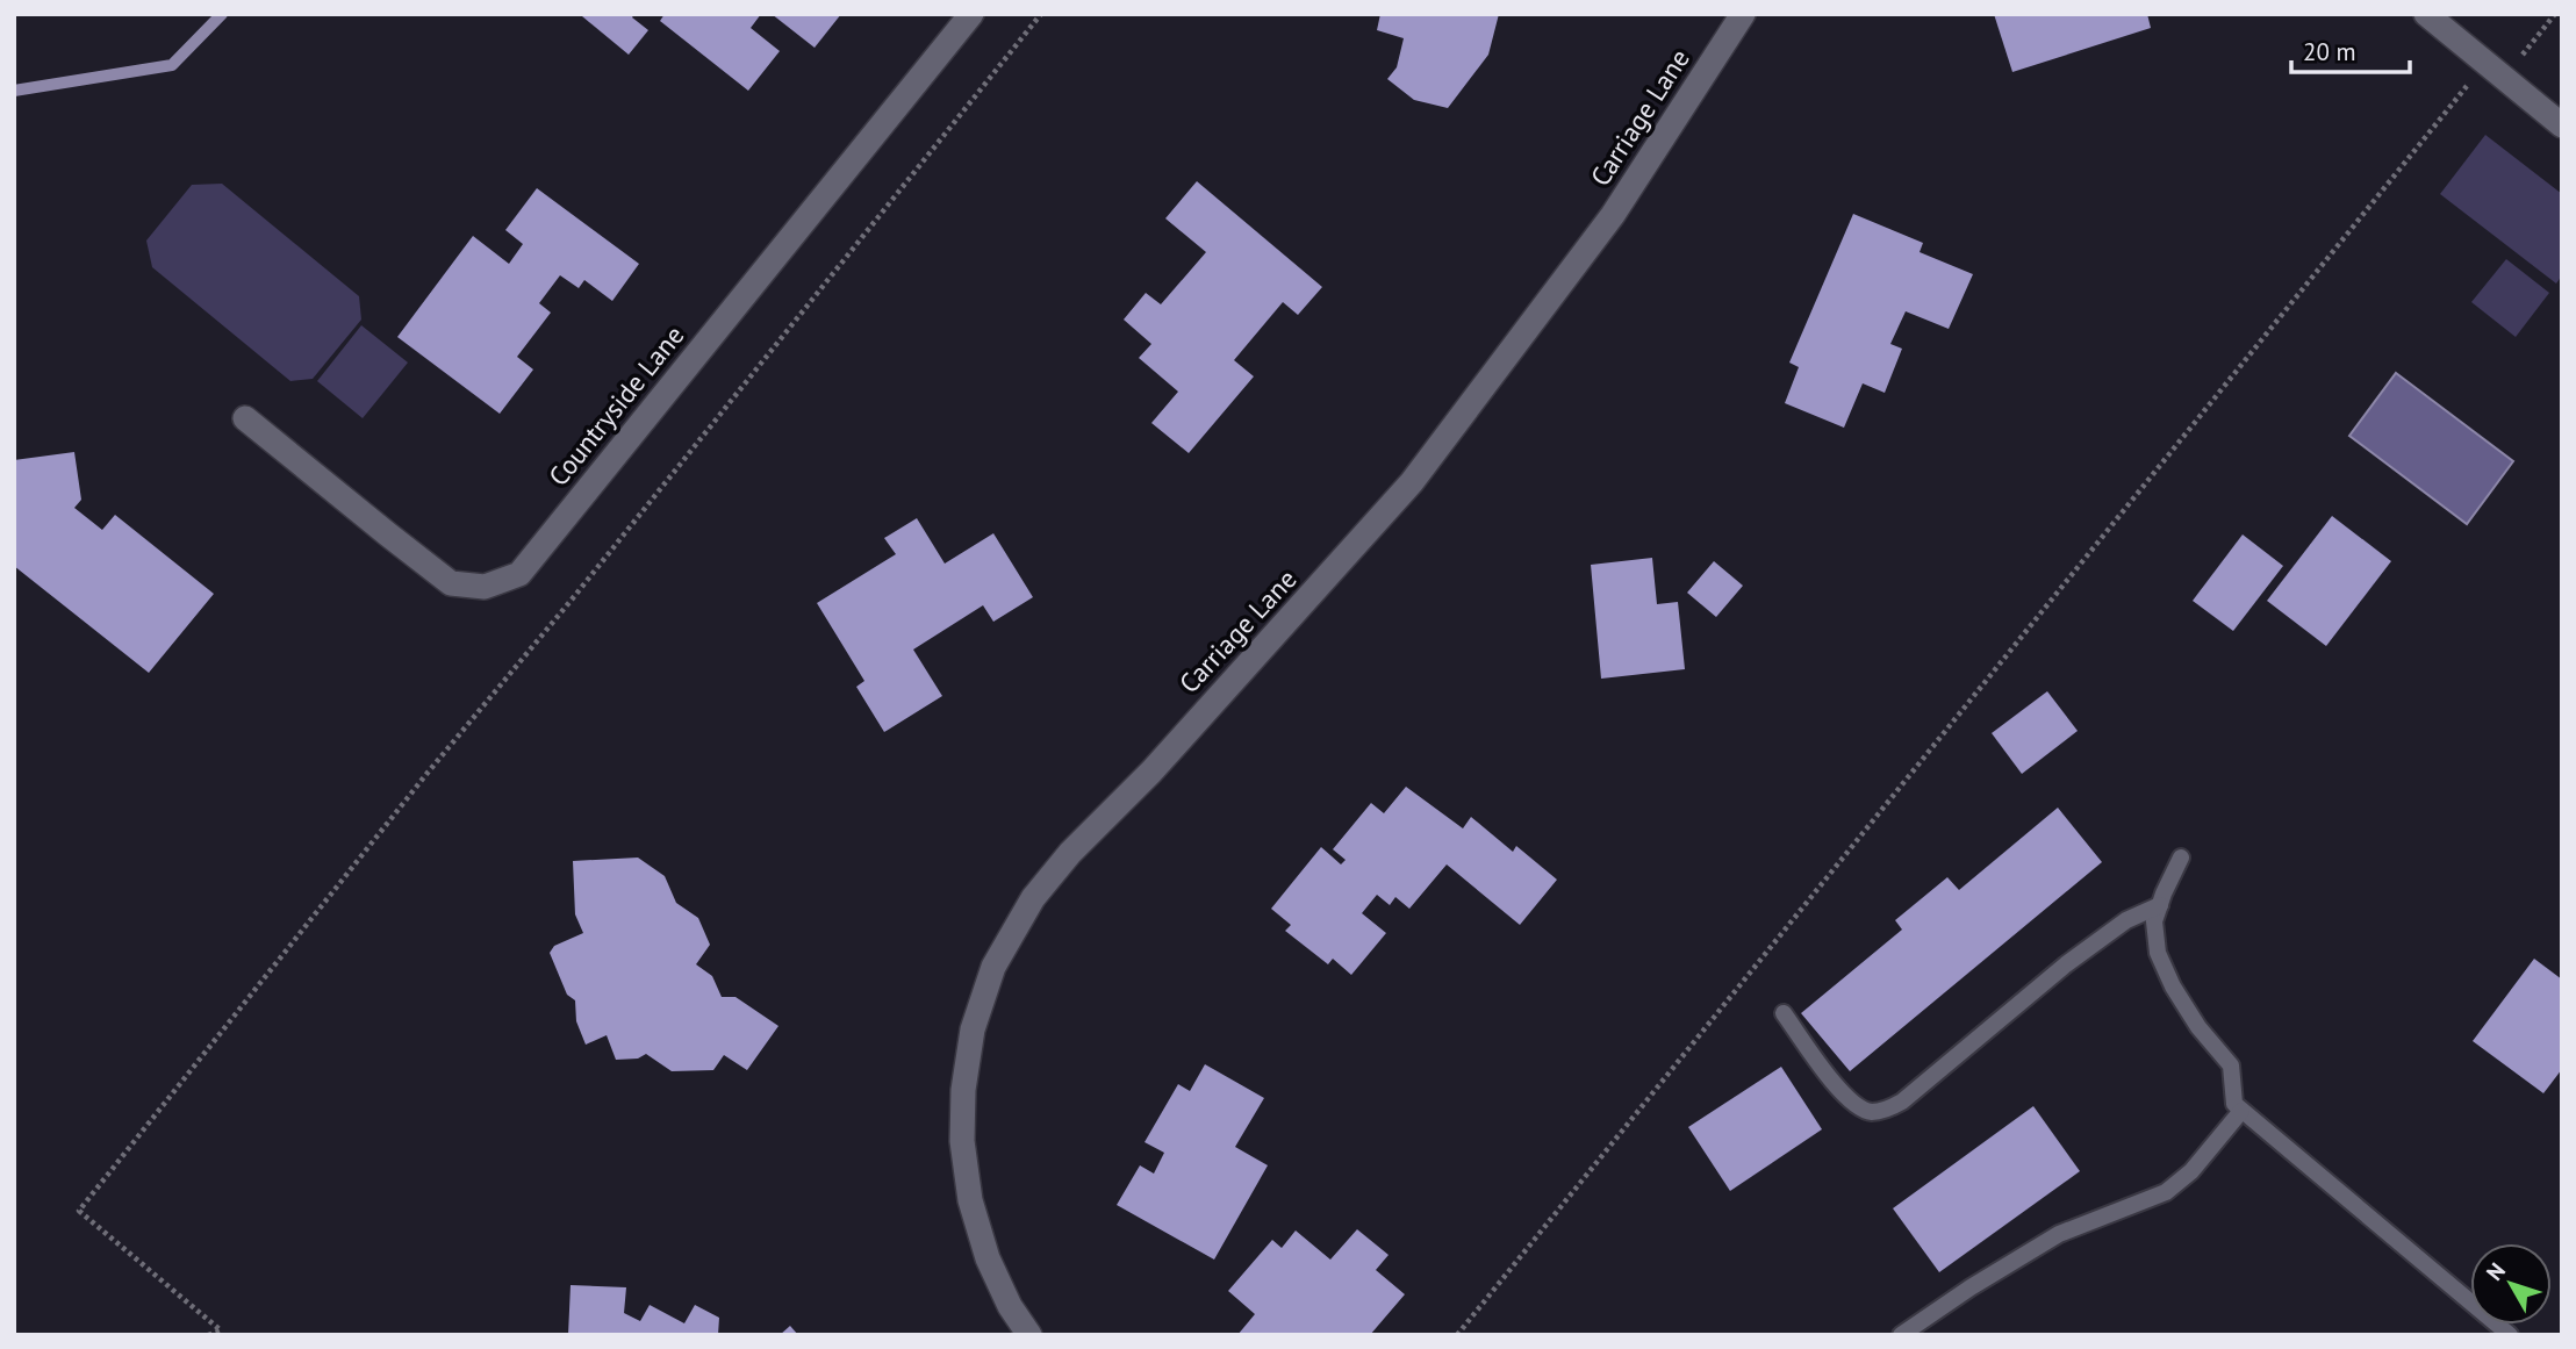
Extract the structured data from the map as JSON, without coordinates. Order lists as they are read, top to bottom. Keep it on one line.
{"streets":{"street":["Carriage Lane","Countryside Lane"]},"scale_bar":"20 m","north":"top left"}
